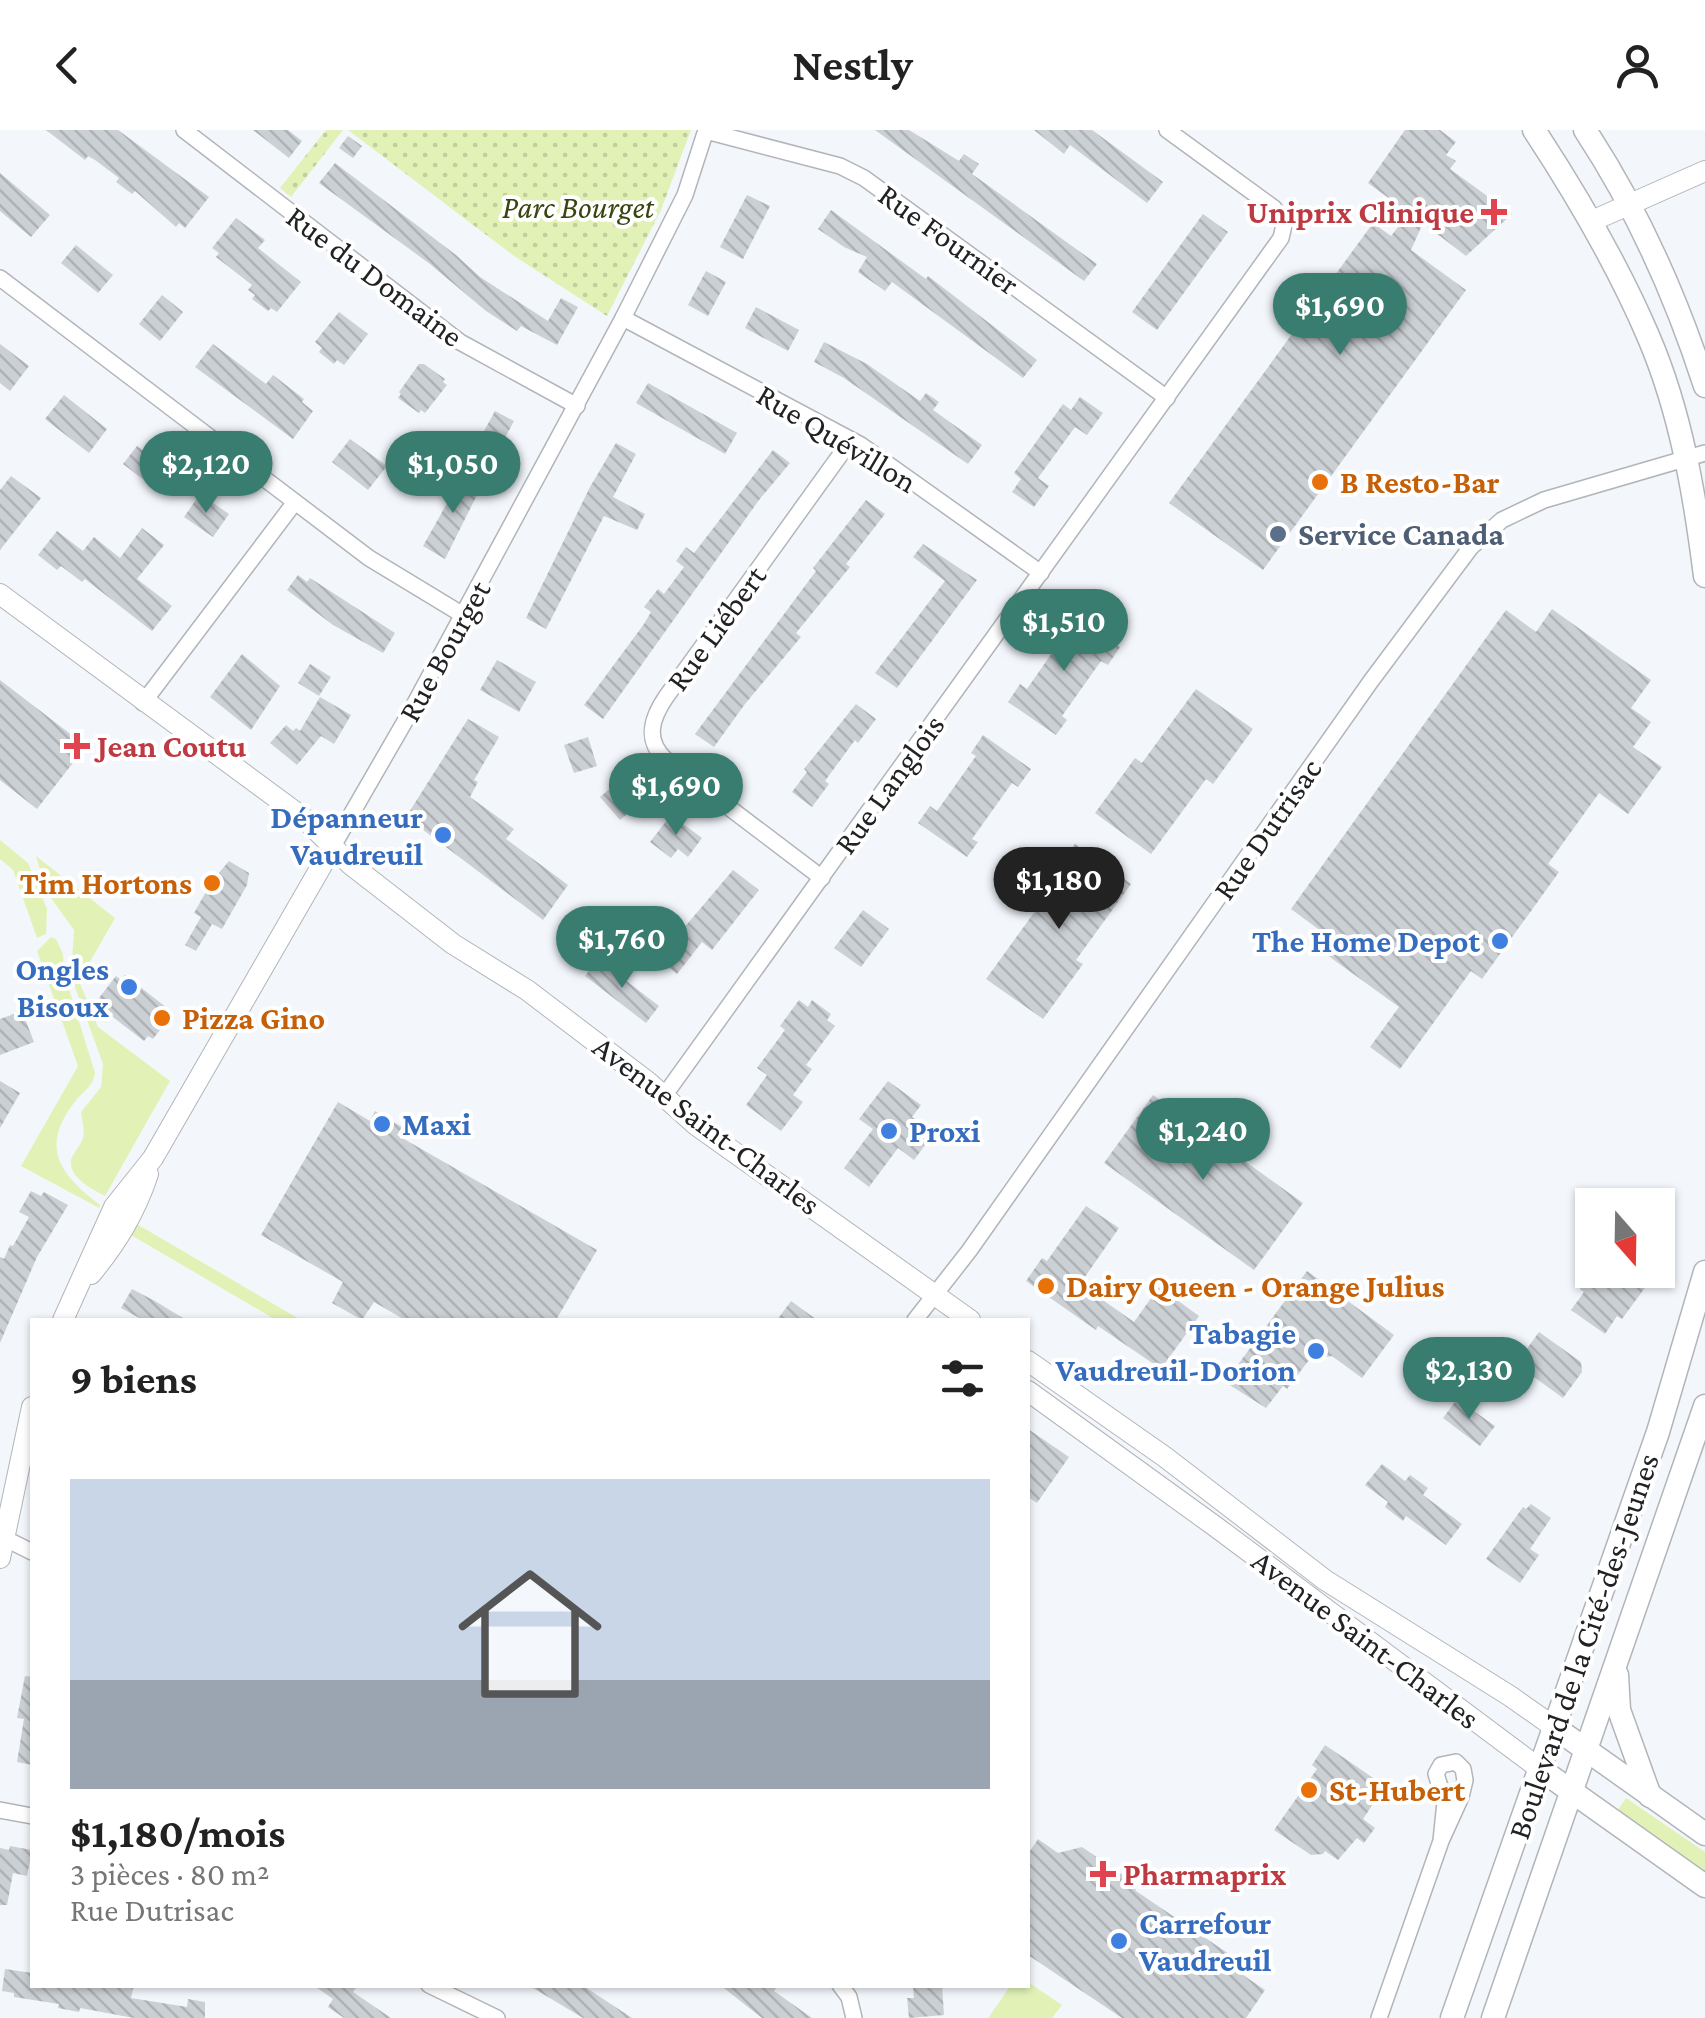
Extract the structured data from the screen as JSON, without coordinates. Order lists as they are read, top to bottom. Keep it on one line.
{"streets":{"main road":["Avenue Saint-Charles","Boulevard de la Cité-des-Jeunes"],"street":["Rue Fournier","Rue du Domaine","Rue Quévillon","Rue Liébert","Rue Bourget","Rue Langlois","Rue Dutrisac"]},"crossings":[["Rue Fournier","Rue Bourget"],["Rue Fournier","Rue Langlois"],["Rue du Domaine","Rue Bourget"],["Rue Quévillon","Rue Liébert"],["Rue Quévillon","Rue Bourget"],["Rue Quévillon","Rue Langlois"],["Rue Liébert","Rue Langlois"],["Rue Bourget","Avenue Saint-Charles"],["Rue Langlois","Avenue Saint-Charles"],["Rue Dutrisac","Avenue Saint-Charles"],["Avenue Saint-Charles","Boulevard de la Cité-des-Jeunes"]],"parks":["Parc Bourget"],"places":{"health":["Uniprix Clinique","Jean Coutu","Pharmaprix"],"other":["B Resto-Bar","Service Canada","Dépanneur Vaudreuil","Tim Hortons","The Home Depot","Ongles Bisoux","Pizza Gino","Maxi","Proxi","Dairy Queen - Orange Julius","Tabagie Vaudreuil-Dorion","St-Hubert","Carrefour Vaudreuil"]},"north":"bottom","page":{"header":"Nestly","price":["$1,690","$2,120","$1,050","$1,510","$1,690","$1,180","$1,760","$1,240","$2,130"],"heading":"9 biens","list":[{"name":"$1,180/mois","note":"3 pièces · 80 m² · Rue Dutrisac"}]}}
